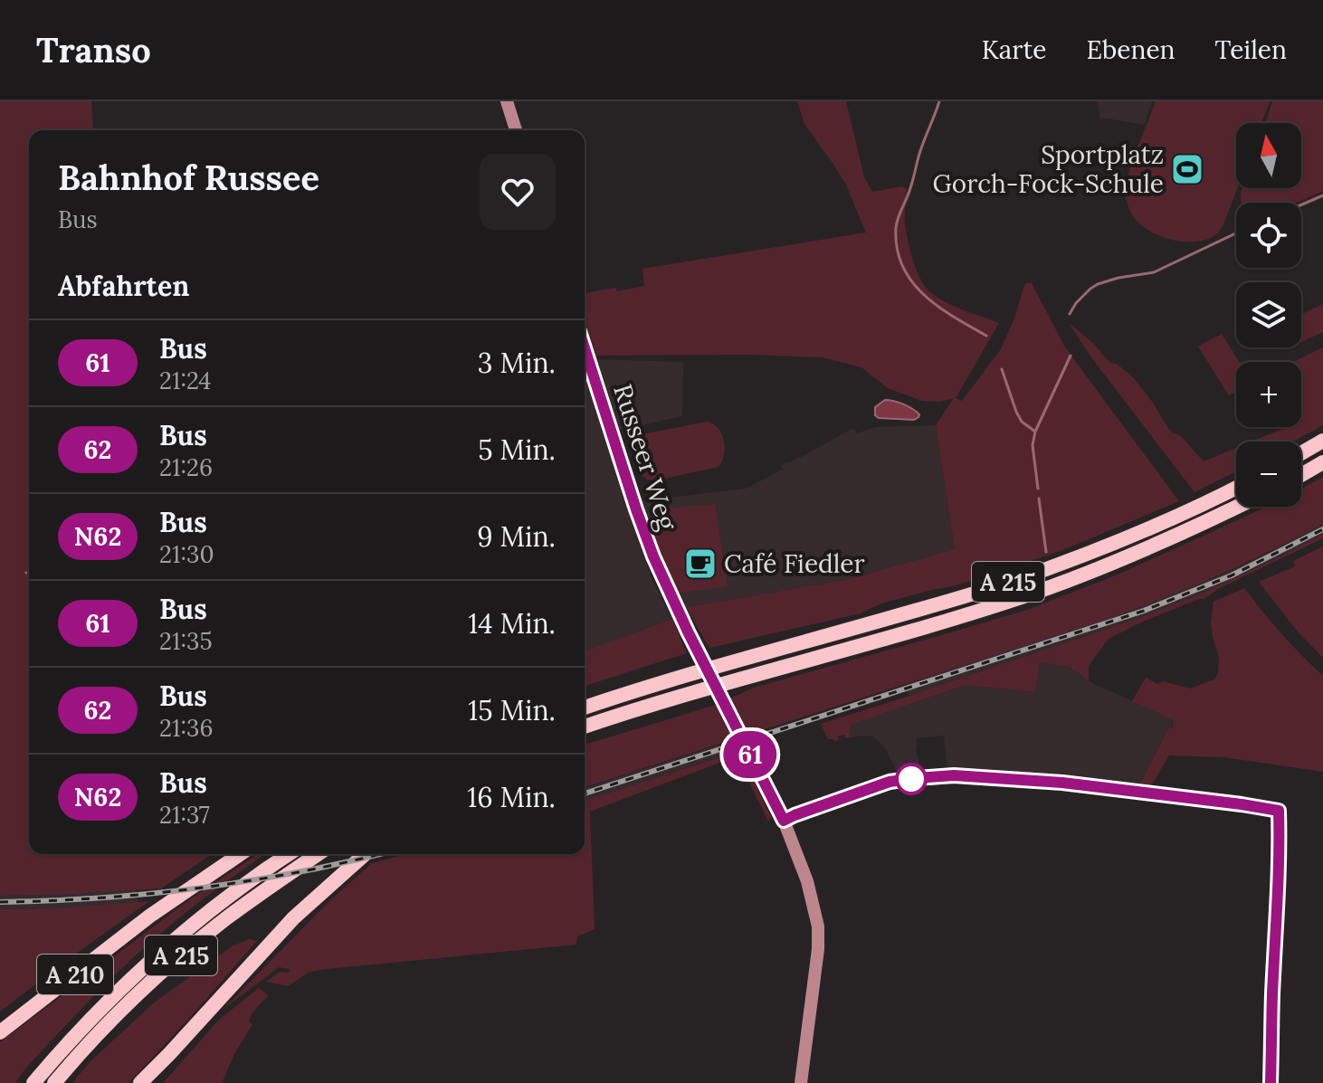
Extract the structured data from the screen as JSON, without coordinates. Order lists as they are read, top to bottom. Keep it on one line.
{"streets":{"highway":["A 215","A 210"],"street":["Russeer Weg"]},"places":{"sports":["Sportplatz Gorch-Fock-Schule"],"cafe":["Café Fiedler"]},"lines":["bus line 61"],"north":"top","page":{"header":"Transo","nav":["Karte","Ebenen","Teilen"],"on_map":"61","map_buttons":["+","−"],"heading":[["Bahnhof Russee","Bus"],"Abfahrten"],"list":[{"mark":"61","name":"Bus","note":"21:24","value":"3 Min."},{"mark":"62","name":"Bus","note":"21:26","value":"5 Min."},{"mark":"N62","name":"Bus","note":"21:30","value":"9 Min."},{"mark":"61","name":"Bus","note":"21:35","value":"14 Min."},{"mark":"62","name":"Bus","note":"21:36","value":"15 Min."},{"mark":"N62","name":"Bus","note":"21:37","value":"16 Min."}]}}
